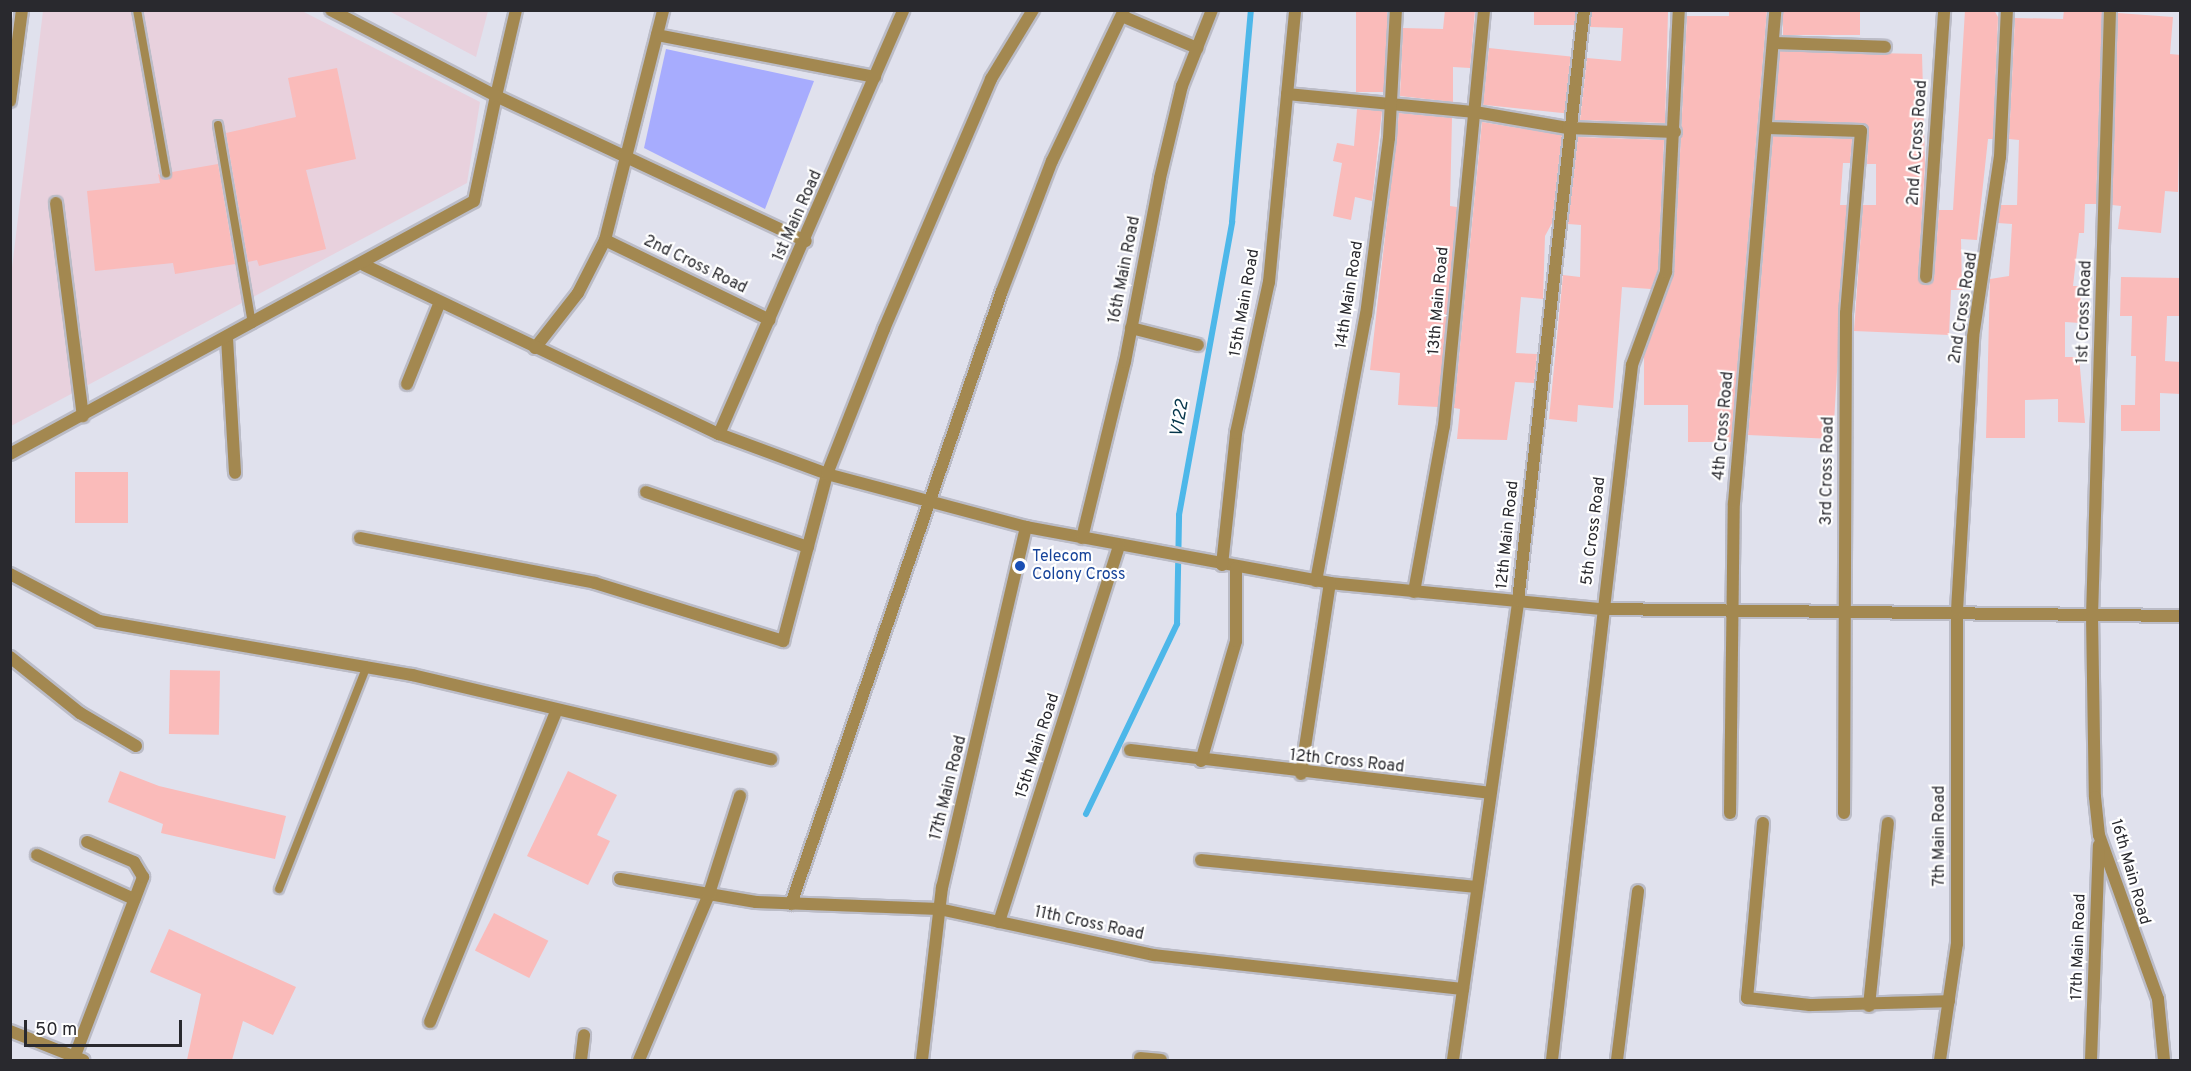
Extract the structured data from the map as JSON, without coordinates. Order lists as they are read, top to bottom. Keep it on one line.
{"streets":{"street":["2nd A Cross Road","1st Main Road","2nd Cross Road","16th Main Road","14th Main Road","13th Main Road","15th Main Road","1st Cross Road","4th Cross Road","3rd Cross Road","5th Cross Road","12th Main Road","12th Cross Road","17th Main Road","7th Main Road","11th Cross Road"]},"crossings":[["1st Main Road","2nd Cross Road"],["2nd Cross Road","7th Main Road"],["16th Main Road","1st Cross Road"],["16th Main Road","17th Main Road"],["15th Main Road","11th Cross Road"],["4th Cross Road","3rd Cross Road"],["12th Main Road","12th Cross Road"],["12th Main Road","11th Cross Road"],["17th Main Road","11th Cross Road"]],"water":["V122"],"places":["Telecom Colony Cross"],"scale_bar":"50 m"}
